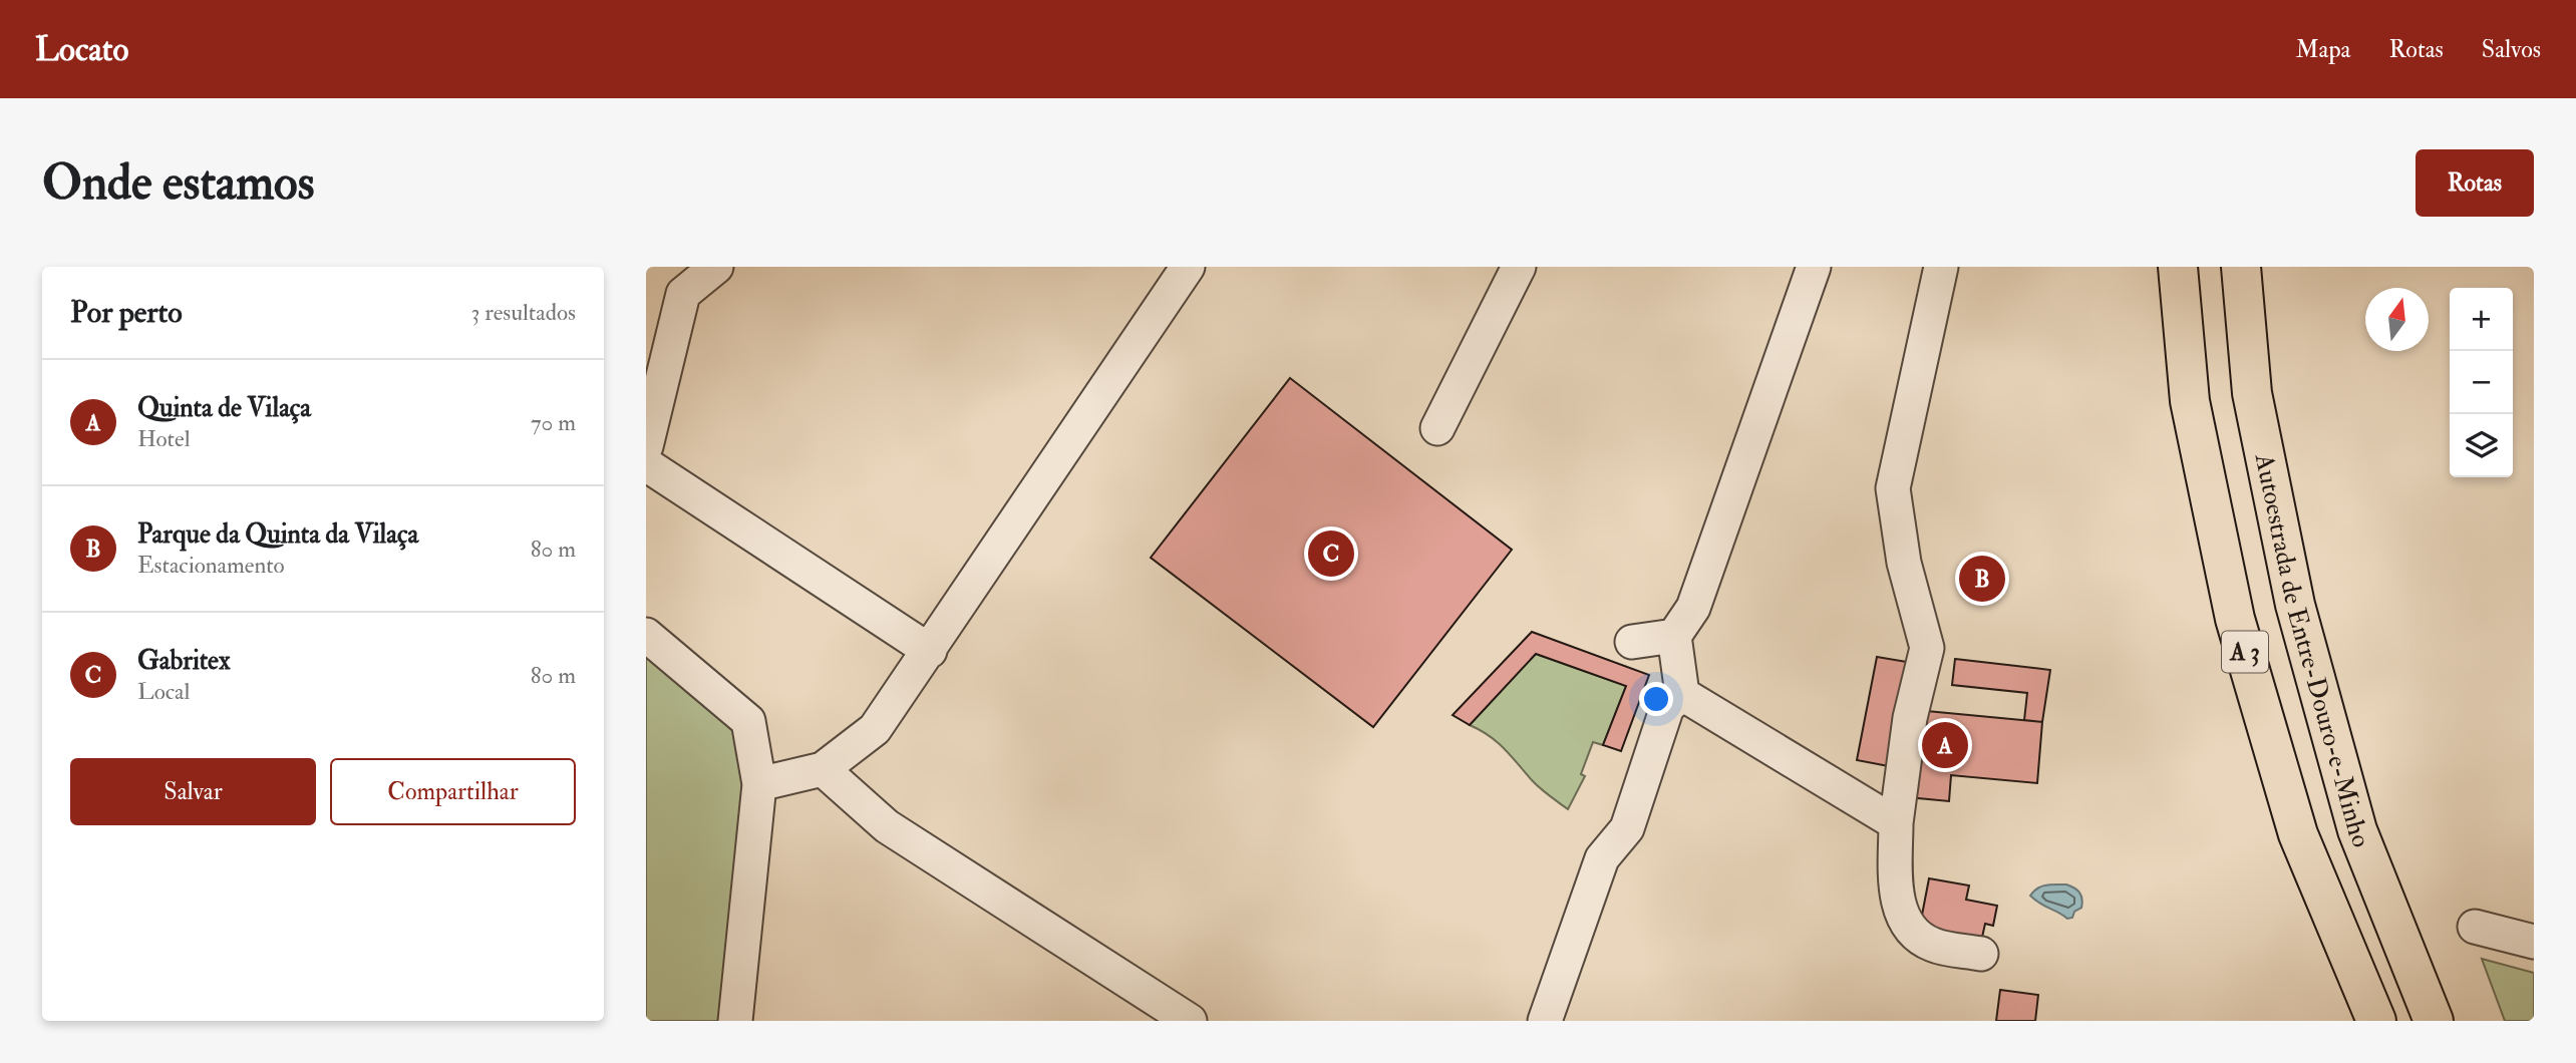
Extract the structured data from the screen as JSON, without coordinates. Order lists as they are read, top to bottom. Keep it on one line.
{"streets":{"highway":["Autoestrada de Entre-Douro-e-Minho","A 3"]},"north":"top","page":{"header":"Locato","nav":["Mapa","Rotas","Salvos"],"buttons":["Rotas",["Salvar","Compartilhar"]],"title":"Onde estamos","heading":["Por perto","3 resultados"],"map_buttons":["+","−"],"list":[{"mark":"A","name":"Quinta de Vilaça","note":"Hotel","value":"70 m"},{"mark":"B","name":"Parque da Quinta da Vilaça","note":"Estacionamento","value":"80 m"},{"mark":"C","name":"Gabritex","note":"Local","value":"80 m"}],"pins":["C","B","A"]}}
